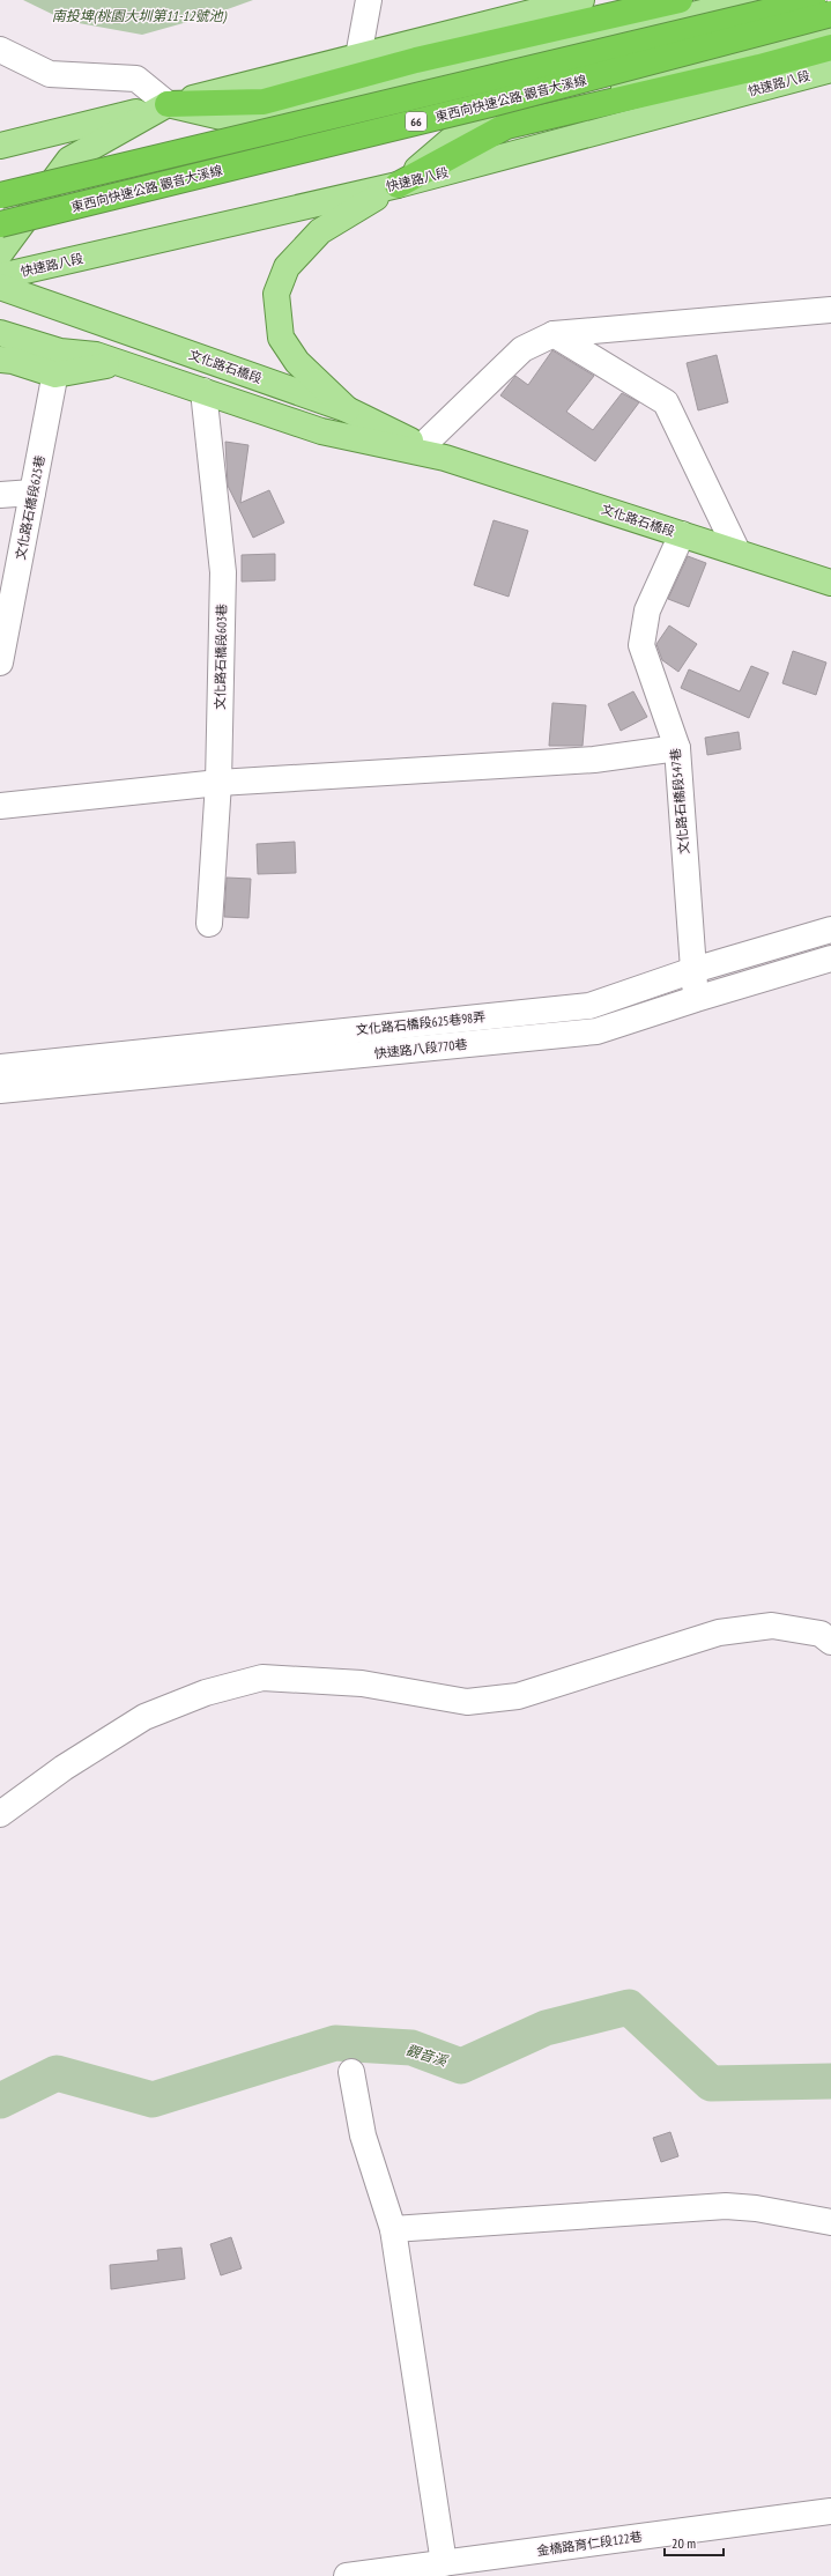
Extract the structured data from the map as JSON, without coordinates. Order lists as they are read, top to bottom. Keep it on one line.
{"streets":{"highway":["東西向快速公路 觀音大溪線","66"],"main road":["快速路八段","文化路石橋段"],"street":["文化路石橋段625巷","文化路石橋段603巷","文化路石橋段547巷","文化路石橋段625巷98弄","快速路八段770巷","金橋路育仁段122巷"]},"crossings":[["文化路石橋段","文化路石橋段625巷"],["文化路石橋段","文化路石橋段603巷"],["文化路石橋段","文化路石橋段547巷"],["文化路石橋段547巷","文化路石橋段625巷98弄"],["文化路石橋段547巷","快速路八段770巷"]],"water":["南投埤(桃園大圳第11-12號池)","觀音溪"],"scale_bar":"20 m"}
